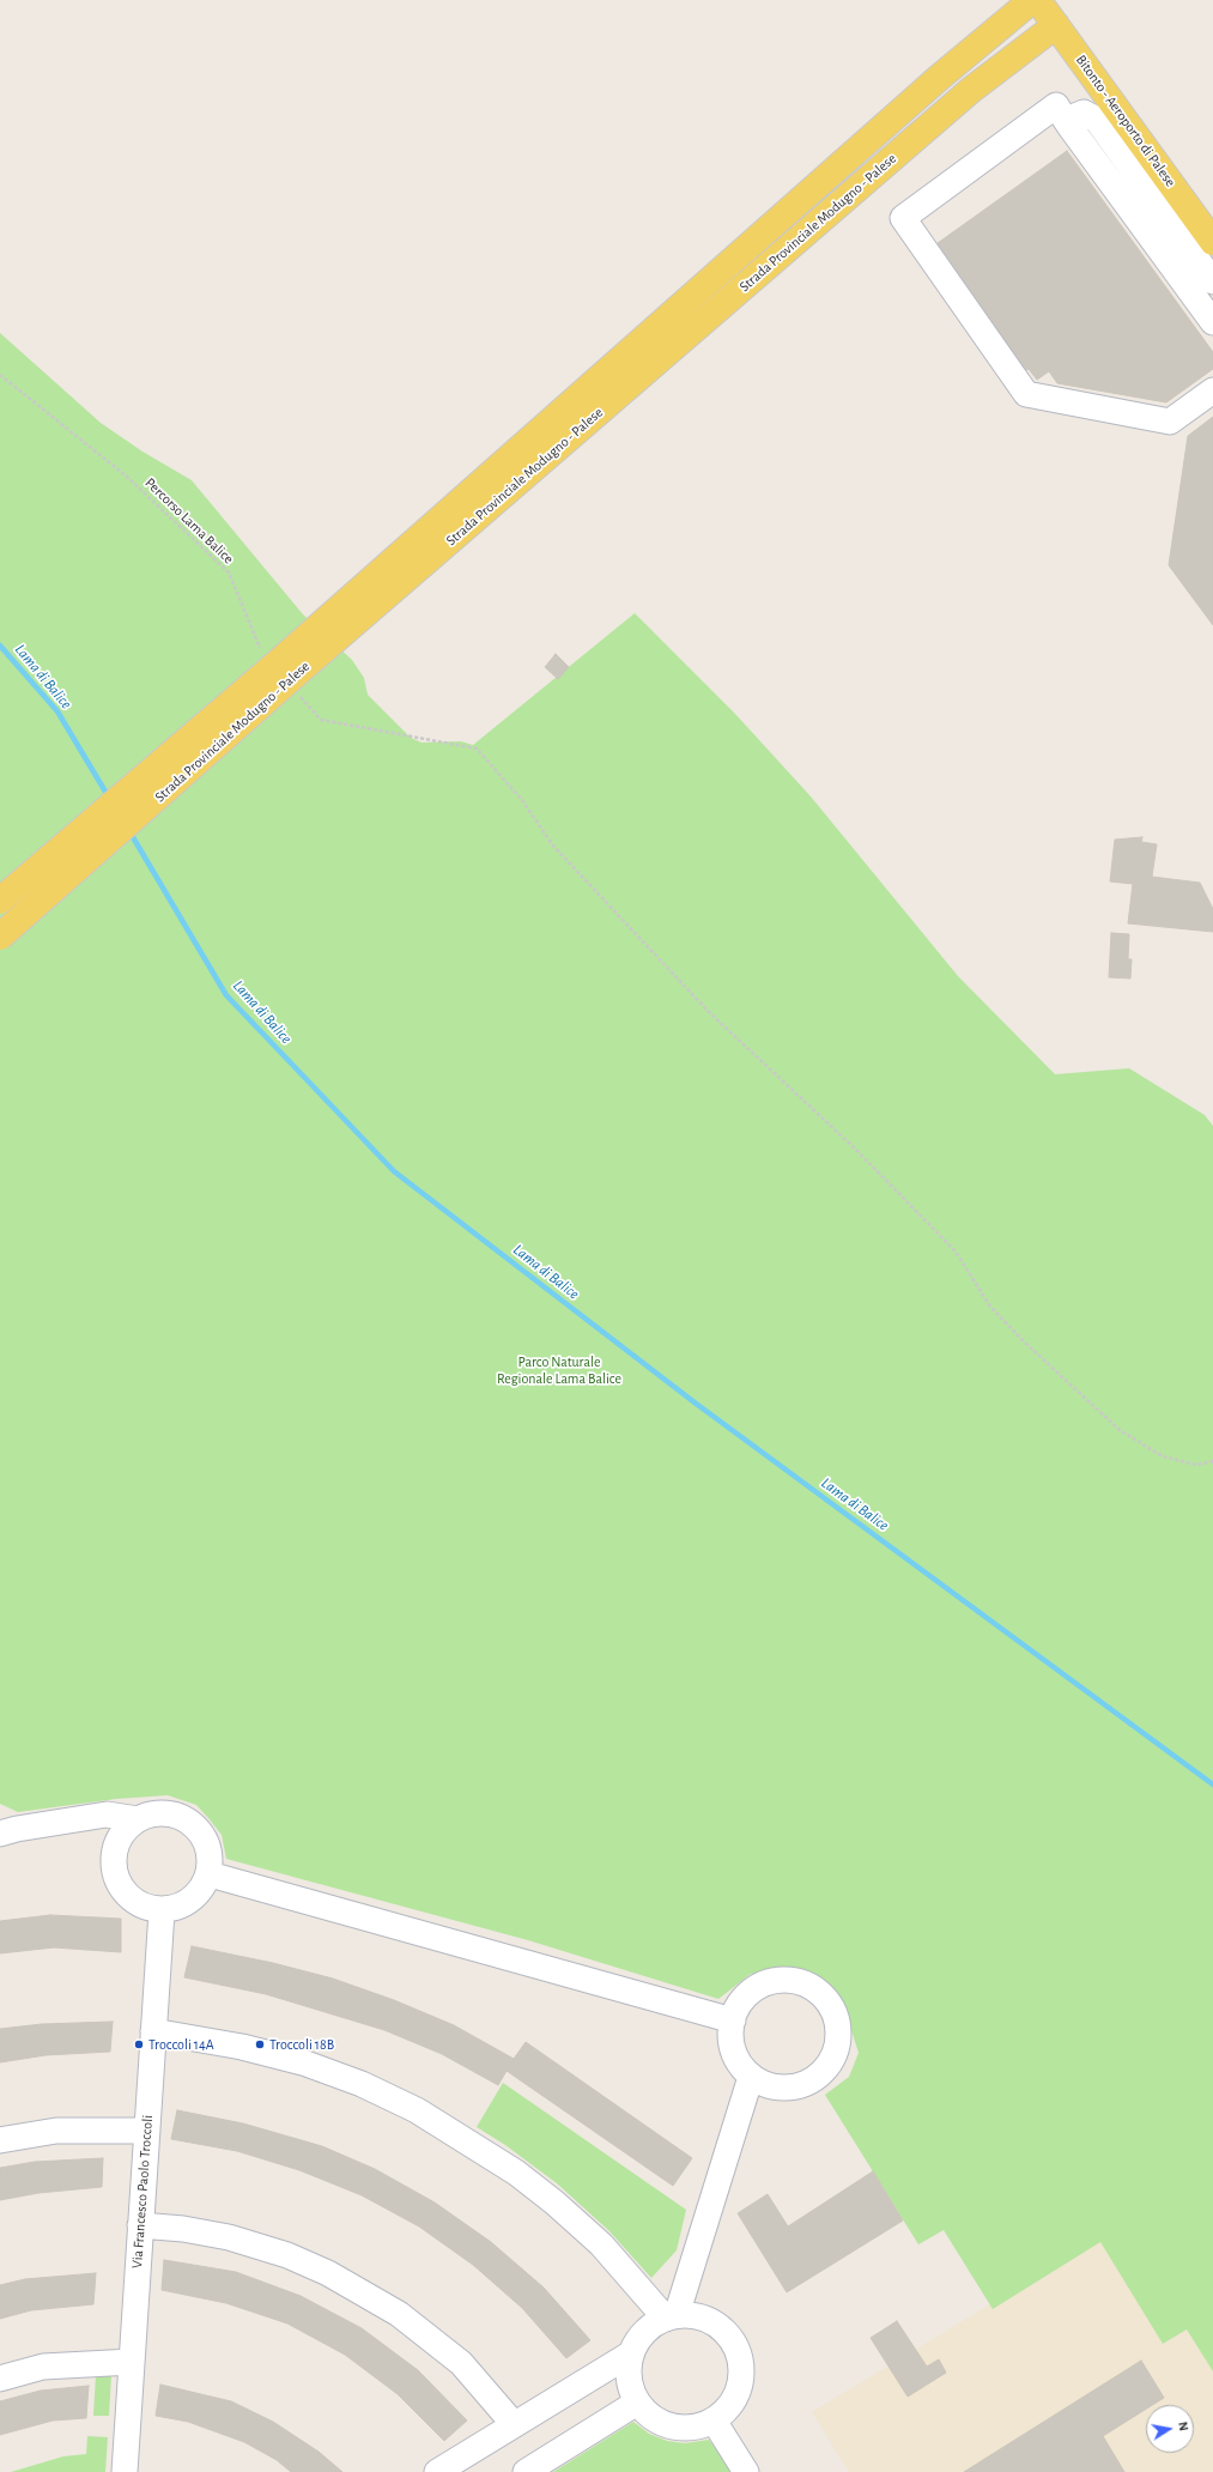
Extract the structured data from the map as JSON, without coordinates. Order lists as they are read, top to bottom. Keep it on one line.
{"streets":{"main road":["Bitonto - Aeroporto di Palese","Strada Provinciale Modugno - Palese"],"street":["Via Francesco Paolo Troccoli"],"path":["Percorso Lama Balice"]},"crossings":[["Bitonto - Aeroporto di Palese","Strada Provinciale Modugno - Palese"],["Strada Provinciale Modugno - Palese","Percorso Lama Balice"]],"water":["Lama di Balice"],"parks":["Parco Naturale Regionale Lama Balice"],"places":["Troccoli 14A","Troccoli 18B"],"north":"right"}
